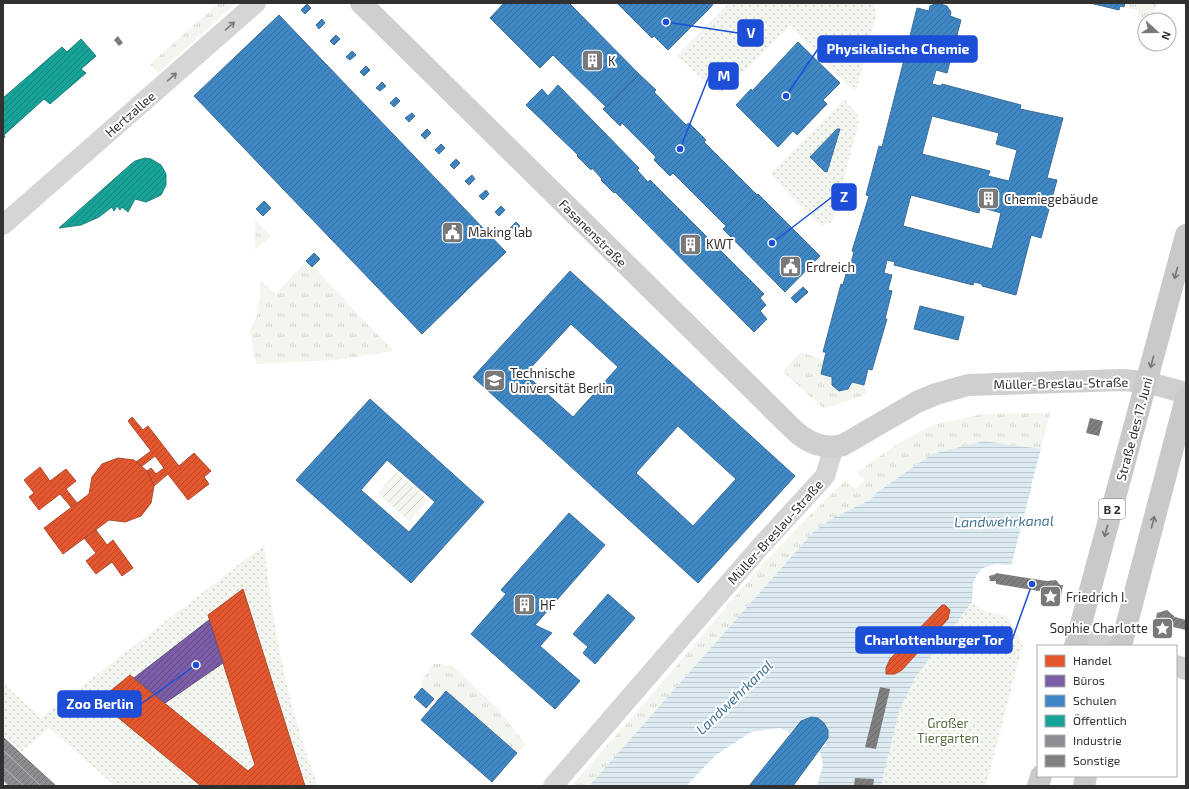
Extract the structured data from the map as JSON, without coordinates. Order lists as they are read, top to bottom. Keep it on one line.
{"streets":{"main road":["Straße des 17. Juni","B 2"],"street":["Hertzallee","Fasanenstraße","Müller-Breslau-Straße"]},"crossings":[["Fasanenstraße","Müller-Breslau-Straße"],["Müller-Breslau-Straße","Straße des 17. Juni"]],"one_way":["Hertzallee"],"water":["Landwehrkanal"],"parks":["Großer Tiergarten"],"places":{"other":["V","Physikalische Chemie","M","Z","Charlottenburger Tor","Zoo Berlin"],"building":["K","Chemiegebäude","KWT","HF"],"public building":["Making lab","Erdreich"],"school or university":["Technische Universität Berlin"],"place":["Friedrich I.","Sophie Charlotte"]},"legend":["Handel","Büros","Schulen","Öffentlich","Industrie","Sonstige"],"north":"right"}
